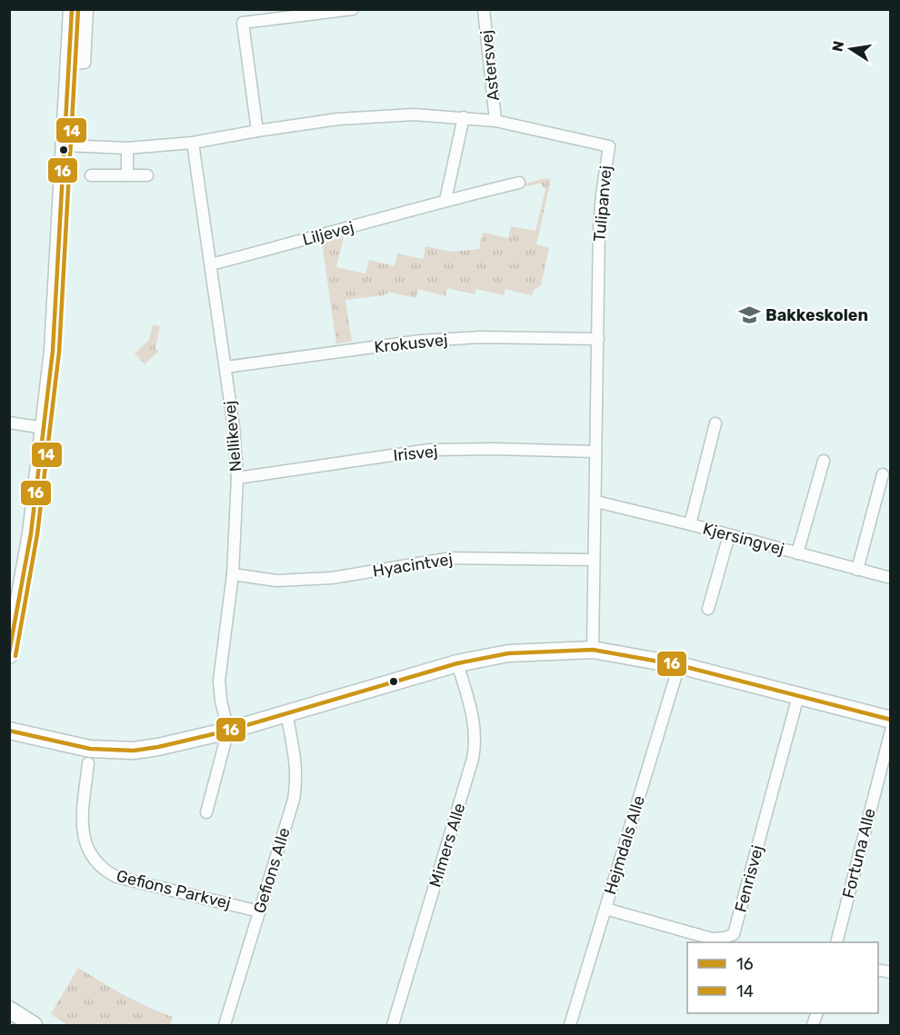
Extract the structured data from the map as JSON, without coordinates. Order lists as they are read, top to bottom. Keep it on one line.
{"streets":{"street":["Astersvej","Tulipanvej","Liljevej","Krokusvej","Nellikevej","Irisvej","Kjersingvej","Hyacintvej","Mimers Alle","Hejmdals Alle","Fortuna Alle","Gefions Alle","Fenrisvej","Gefions Parkvej"]},"crossings":[["Astersvej","Tulipanvej"],["Tulipanvej","Krokusvej"],["Tulipanvej","Nellikevej"],["Tulipanvej","Irisvej"],["Tulipanvej","Kjersingvej"],["Tulipanvej","Hyacintvej"],["Liljevej","Nellikevej"],["Krokusvej","Nellikevej"],["Nellikevej","Irisvej"],["Nellikevej","Hyacintvej"],["Hejmdals Alle","Fenrisvej"],["Gefions Alle","Gefions Parkvej"]],"places":{"school or university":["Bakkeskolen"]},"lines":["transit line 16","transit line 14"],"legend":["16","14"],"north":"left"}
